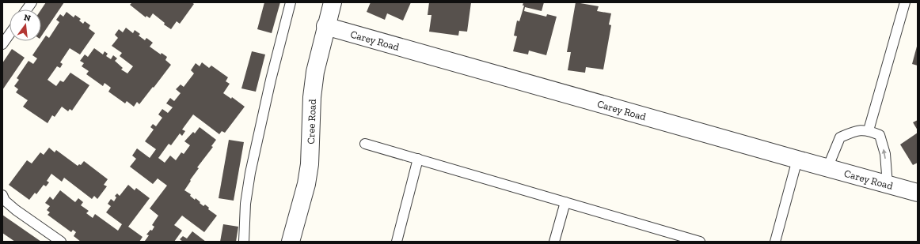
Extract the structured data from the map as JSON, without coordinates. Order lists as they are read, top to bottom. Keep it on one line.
{"streets":{"street":["Carey Road","Cree Road"]},"crossings":[["Carey Road","Cree Road"]],"north":"top"}
